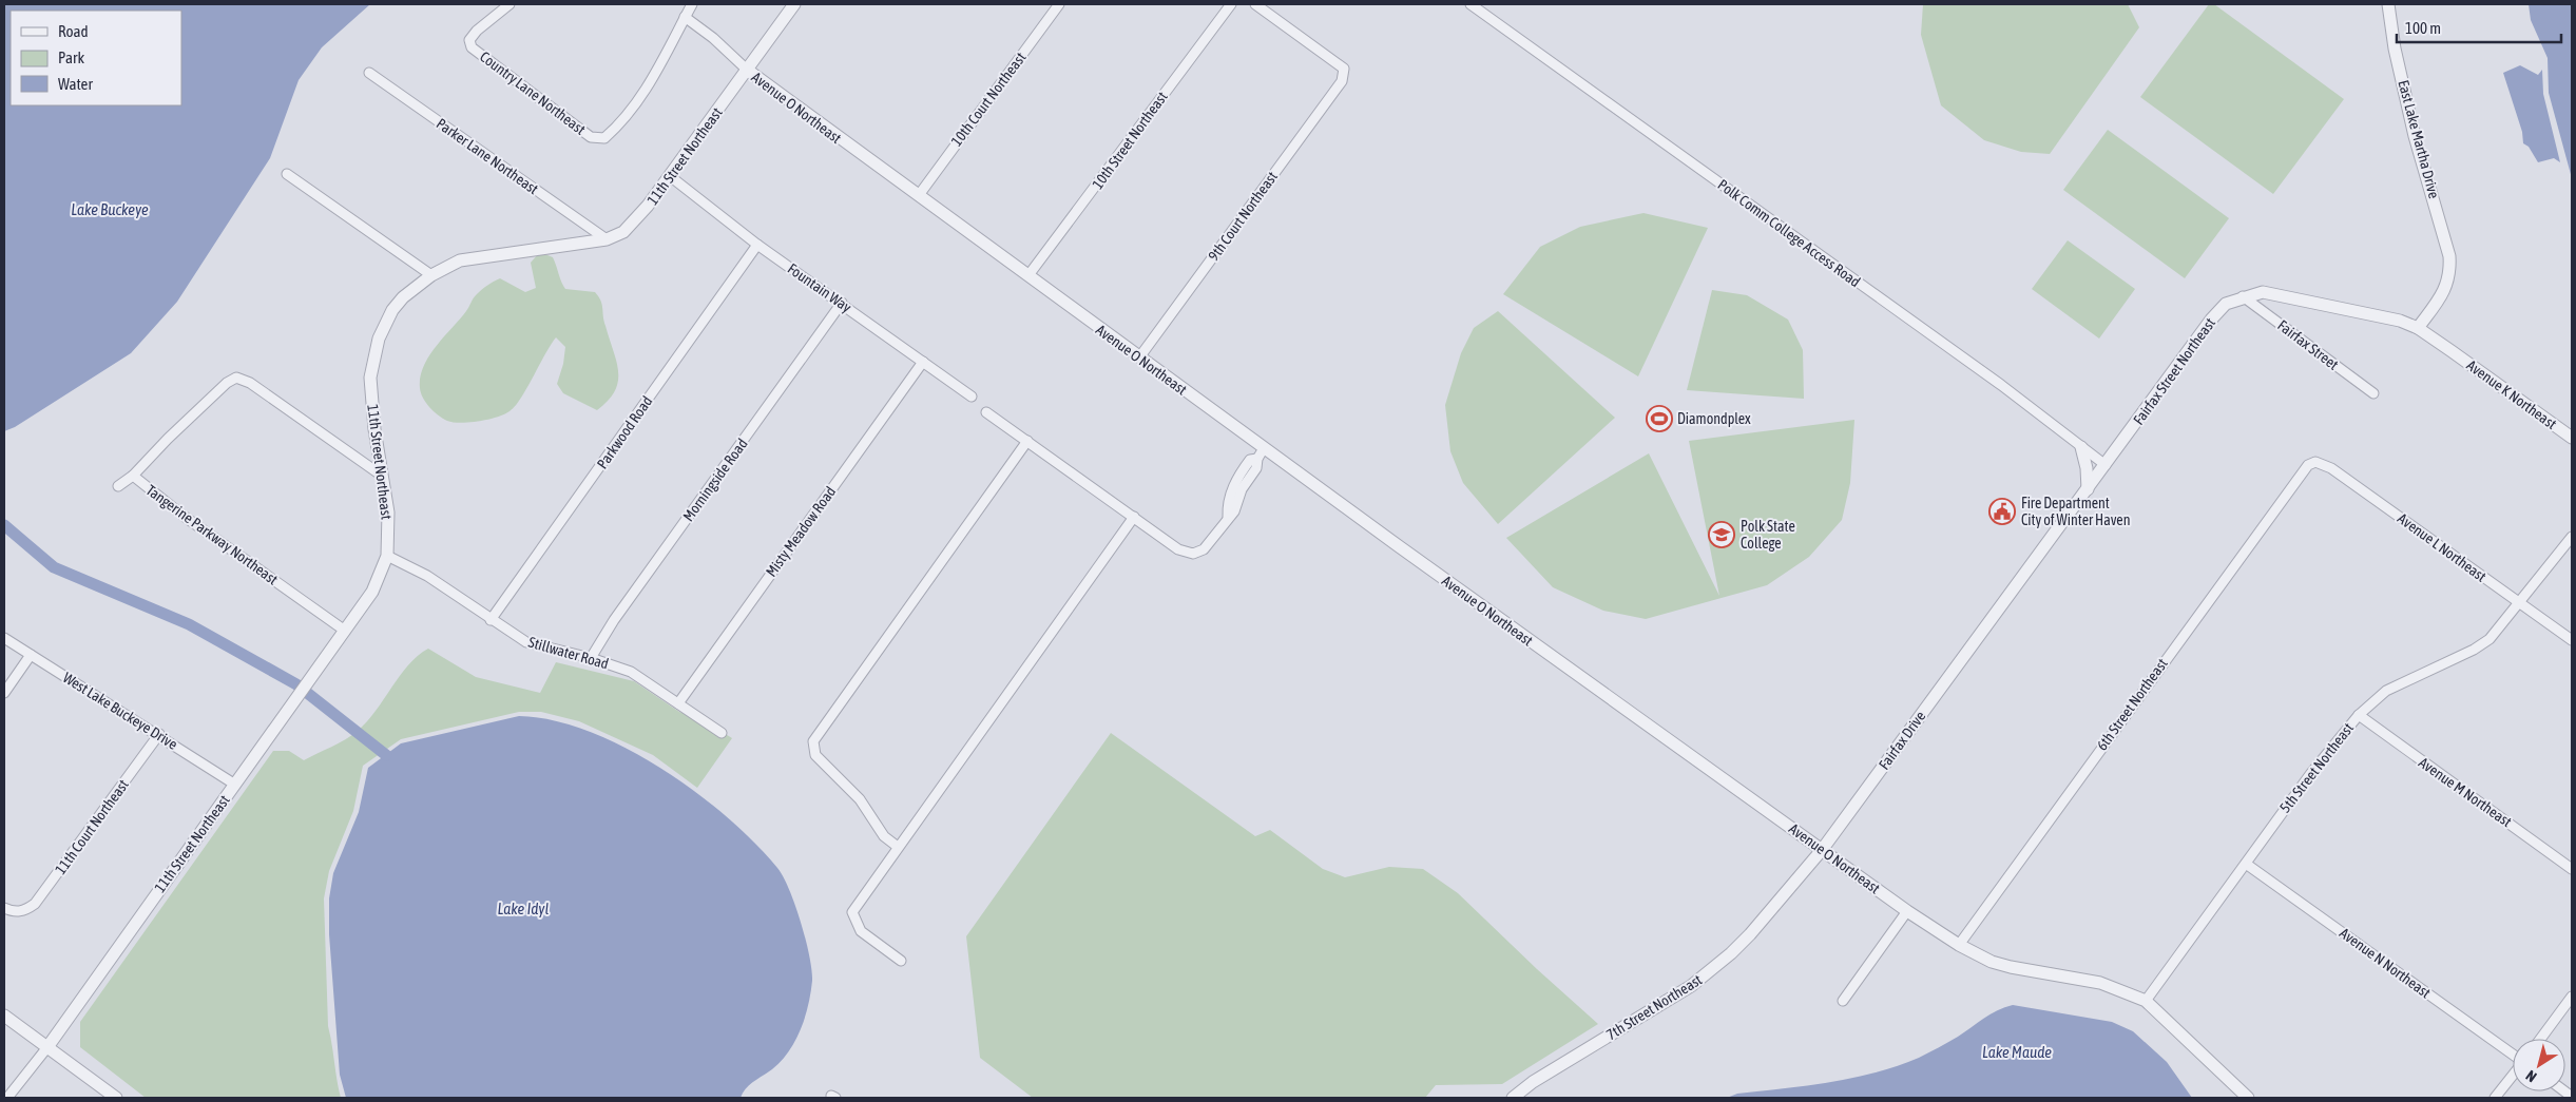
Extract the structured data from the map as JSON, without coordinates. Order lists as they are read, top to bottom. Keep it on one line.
{"streets":{"street":["Country Lane Northeast","10th Court Northeast","Avenue O Northeast","East Lake Martha Drive","10th Street Northeast","Parker Lane Northeast","11th Street Northeast","9th Court Northeast","Polk Comm College Access Road","Fountain Way","Fairfax Street","Fairfax Street Northeast","Avenue K Northeast","Parkwood Road","Morningside Road","Misty Meadow Road","Tangerine Parkway Northeast","Avenue L Northeast","Stillwater Road","6th Street Northeast","West Lake Buckeye Drive","Fairfax Drive","5th Street Northeast","Avenue M Northeast","11th Court Northeast","Avenue N Northeast","7th Street Northeast"]},"crossings":[["10th Court Northeast","Avenue O Northeast"],["Avenue O Northeast","10th Street Northeast"],["Avenue O Northeast","11th Street Northeast"],["Avenue O Northeast","9th Court Northeast"],["Avenue O Northeast","6th Street Northeast"],["Avenue O Northeast","Fairfax Drive"],["Avenue O Northeast","5th Street Northeast"],["Avenue O Northeast","7th Street Northeast"],["East Lake Martha Drive","Fairfax Street Northeast"],["Parker Lane Northeast","11th Street Northeast"],["11th Street Northeast","Fountain Way"],["11th Street Northeast","Tangerine Parkway Northeast"],["11th Street Northeast","Stillwater Road"],["11th Street Northeast","West Lake Buckeye Drive"],["Polk Comm College Access Road","Fairfax Street Northeast"],["Fountain Way","Parkwood Road"],["Fountain Way","Morningside Road"],["Fountain Way","Misty Meadow Road"],["Fairfax Street","Fairfax Street Northeast"],["Fairfax Street Northeast","Avenue K Northeast"],["Fairfax Street Northeast","Fairfax Drive"],["Parkwood Road","Stillwater Road"],["Morningside Road","Stillwater Road"],["Misty Meadow Road","Stillwater Road"],["Avenue L Northeast","6th Street Northeast"],["Avenue L Northeast","5th Street Northeast"],["West Lake Buckeye Drive","11th Court Northeast"],["Fairfax Drive","7th Street Northeast"],["5th Street Northeast","Avenue M Northeast"],["5th Street Northeast","Avenue N Northeast"]],"water":["Lake Buckeye","Lake Idyl","Lake Maude"],"places":{"sports":["Diamondplex"],"public building":["Fire Department City of Winter Haven"],"school or university":["Polk State College"]},"legend":["Road","Park","Water"],"scale_bar":"100 m","north":"bottom left"}
